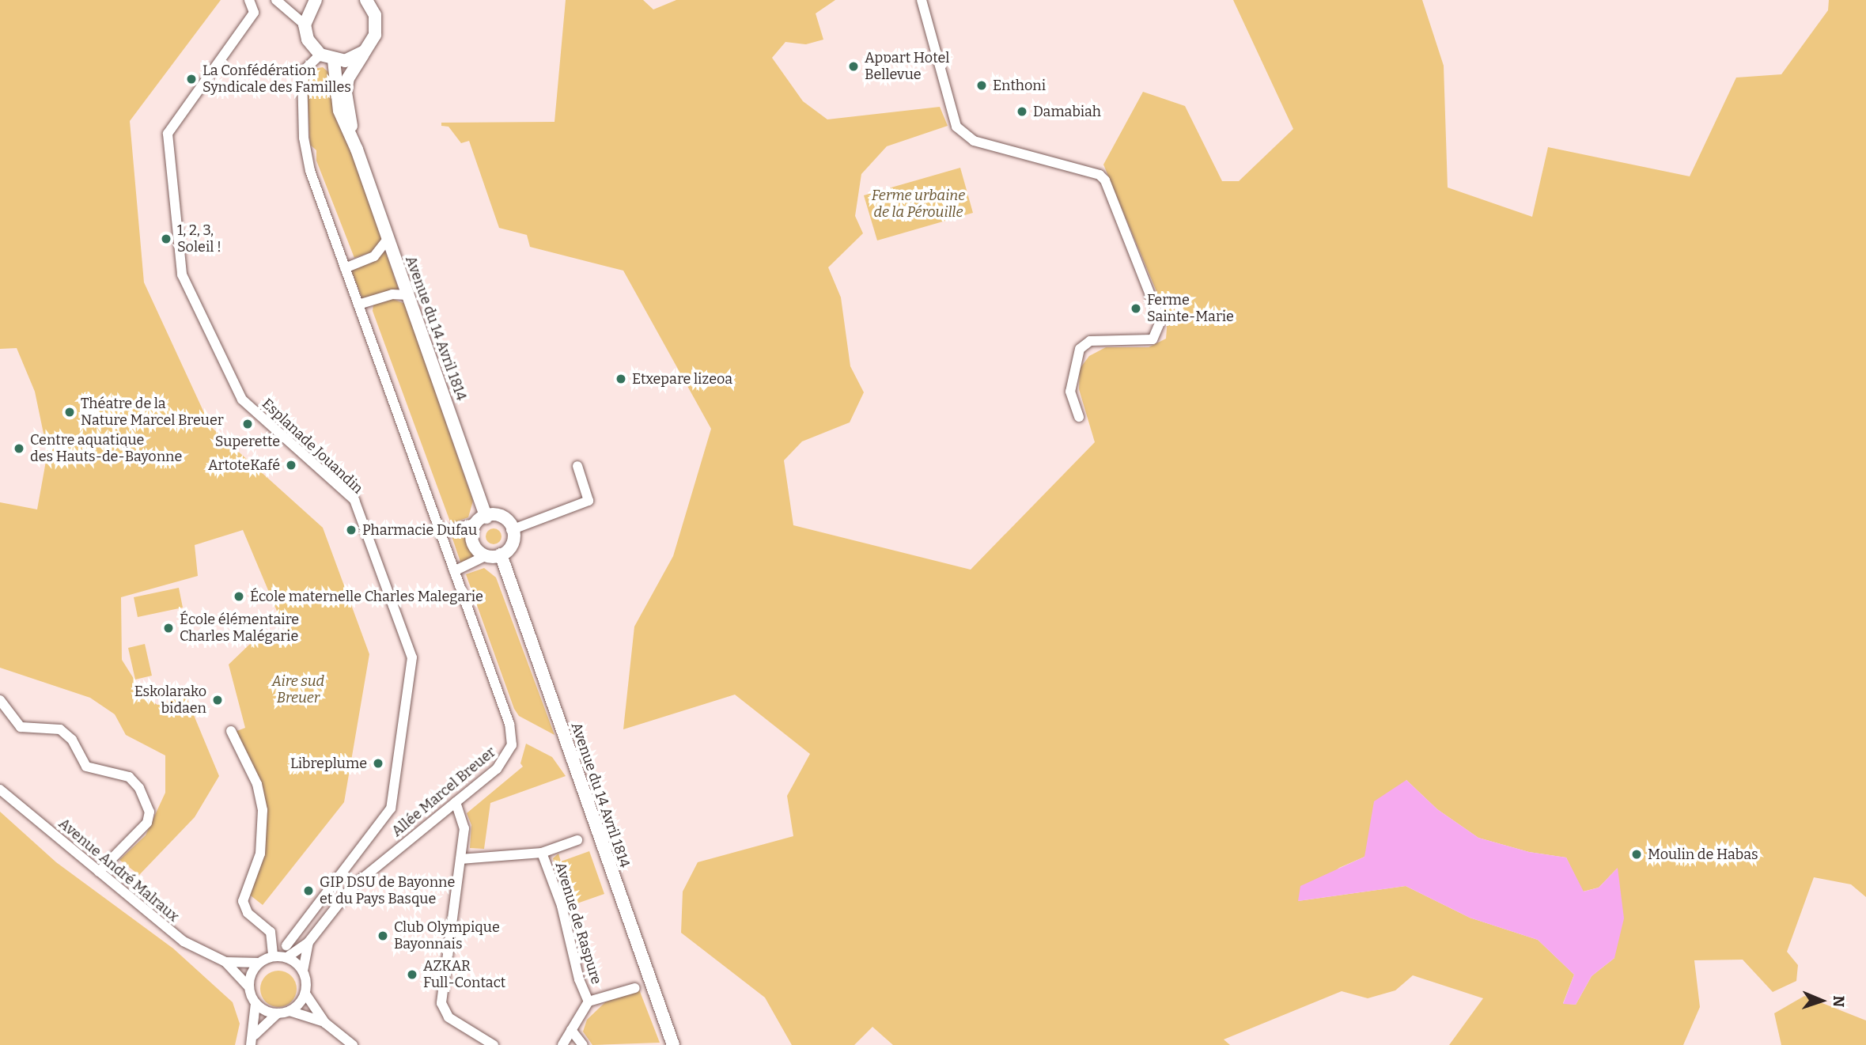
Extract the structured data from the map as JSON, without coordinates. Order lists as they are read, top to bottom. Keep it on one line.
{"streets":{"main road":["Avenue du 14 Avril 1814"],"street":["Esplanade Jouandin","Allée Marcel Breuer","Avenue André Malraux","Avenue de Raspure"]},"crossings":[["Allée Marcel Breuer","Avenue André Malraux"]],"parks":["Ferme urbaine de la Pérouille","Aire sud Breuer"],"places":["Appart Hotel Bellevue","La Confédération Syndicale des Familles","Enthoni","Damabiah","1, 2, 3, Soleil !","Ferme Sainte-Marie","Etxepare lizeoa","Théatre de la Nature Marcel Breuer","Superette","Centre aquatique des Hauts-de-Bayonne","ArtoteKafé","Pharmacie Dufau","École maternelle Charles Malegarie","École élémentaire Charles Malégarie","Eskolarako bidaen","Libreplume","Moulin de Habas","GIP DSU de Bayonne et du Pays Basque","Club Olympique Bayonnais","AZKAR Full-Contact"],"north":"right"}
